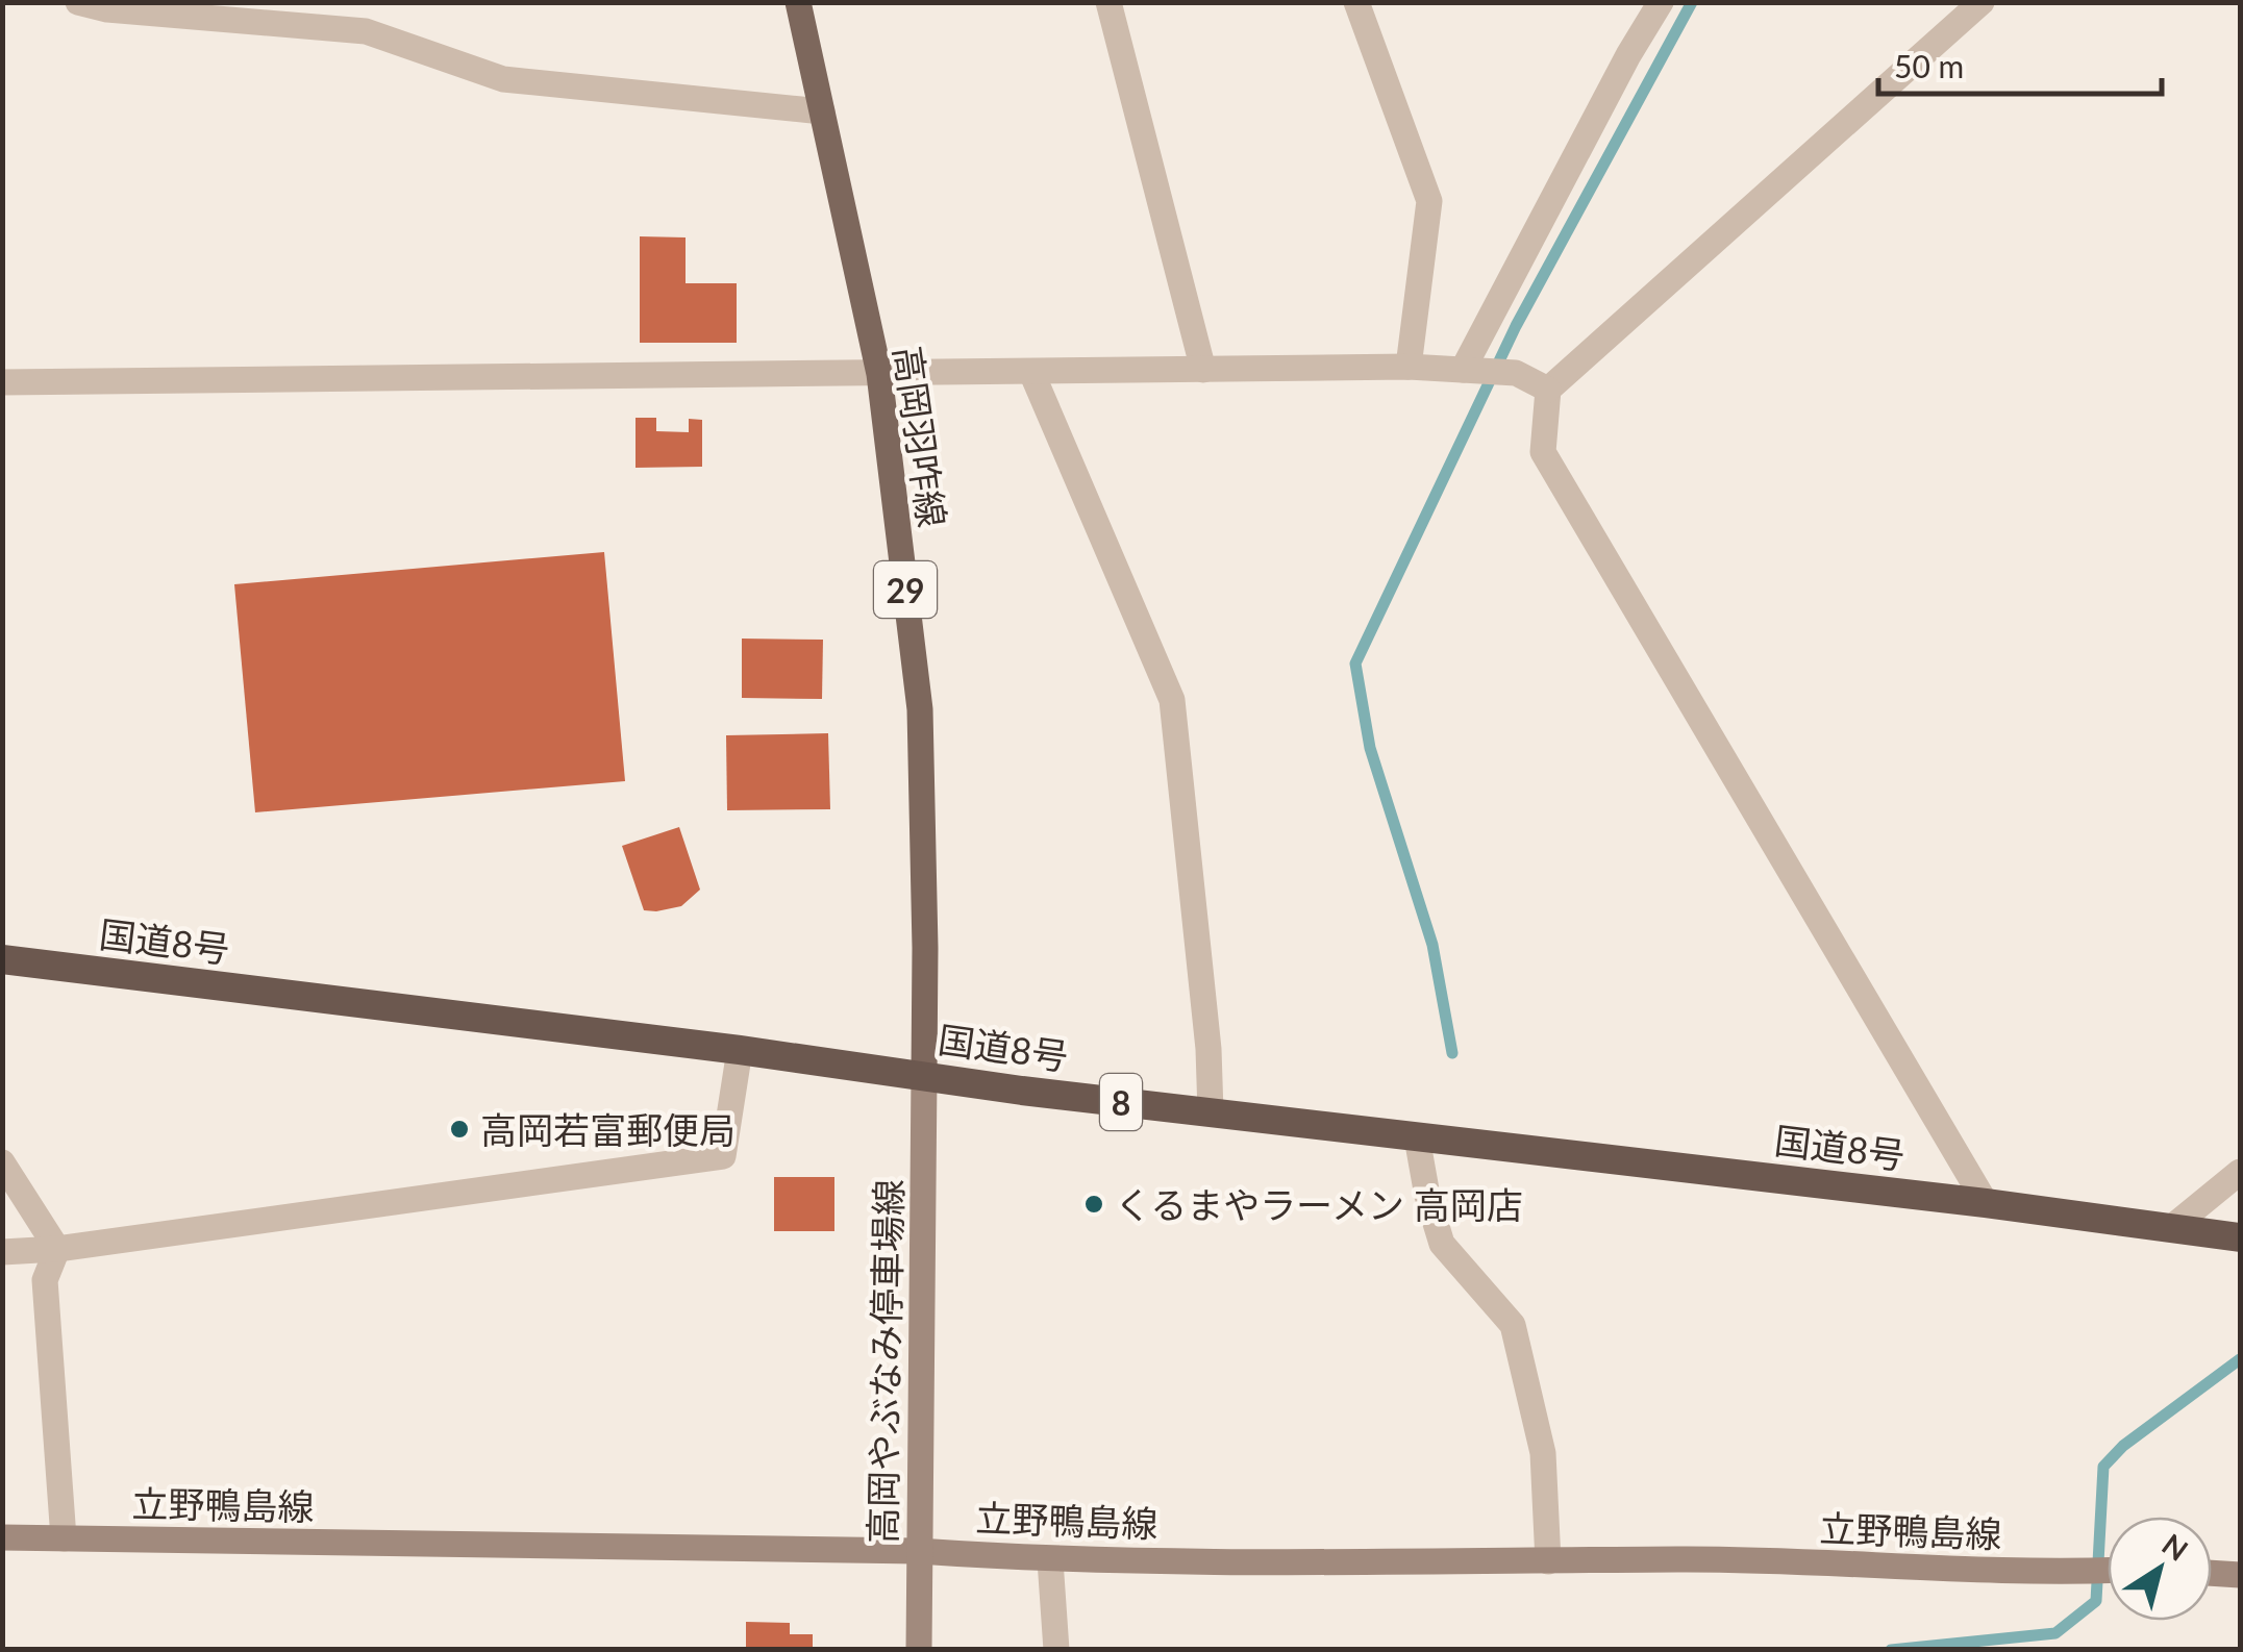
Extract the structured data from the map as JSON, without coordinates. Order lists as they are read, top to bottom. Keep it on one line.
{"streets":{"highway":["国道8号","8"],"main road":["高岡羽咋線","29","高岡やぶなみ停車場線","立野鴨島線"]},"crossings":[["高岡羽咋線","国道8号"],["高岡羽咋線","高岡やぶなみ停車場線"],["国道8号","高岡やぶなみ停車場線"],["高岡やぶなみ停車場線","立野鴨島線"]],"places":["高岡若富郵便局","くるまやラーメン 高岡店"],"scale_bar":"50 m","north":"top right"}
